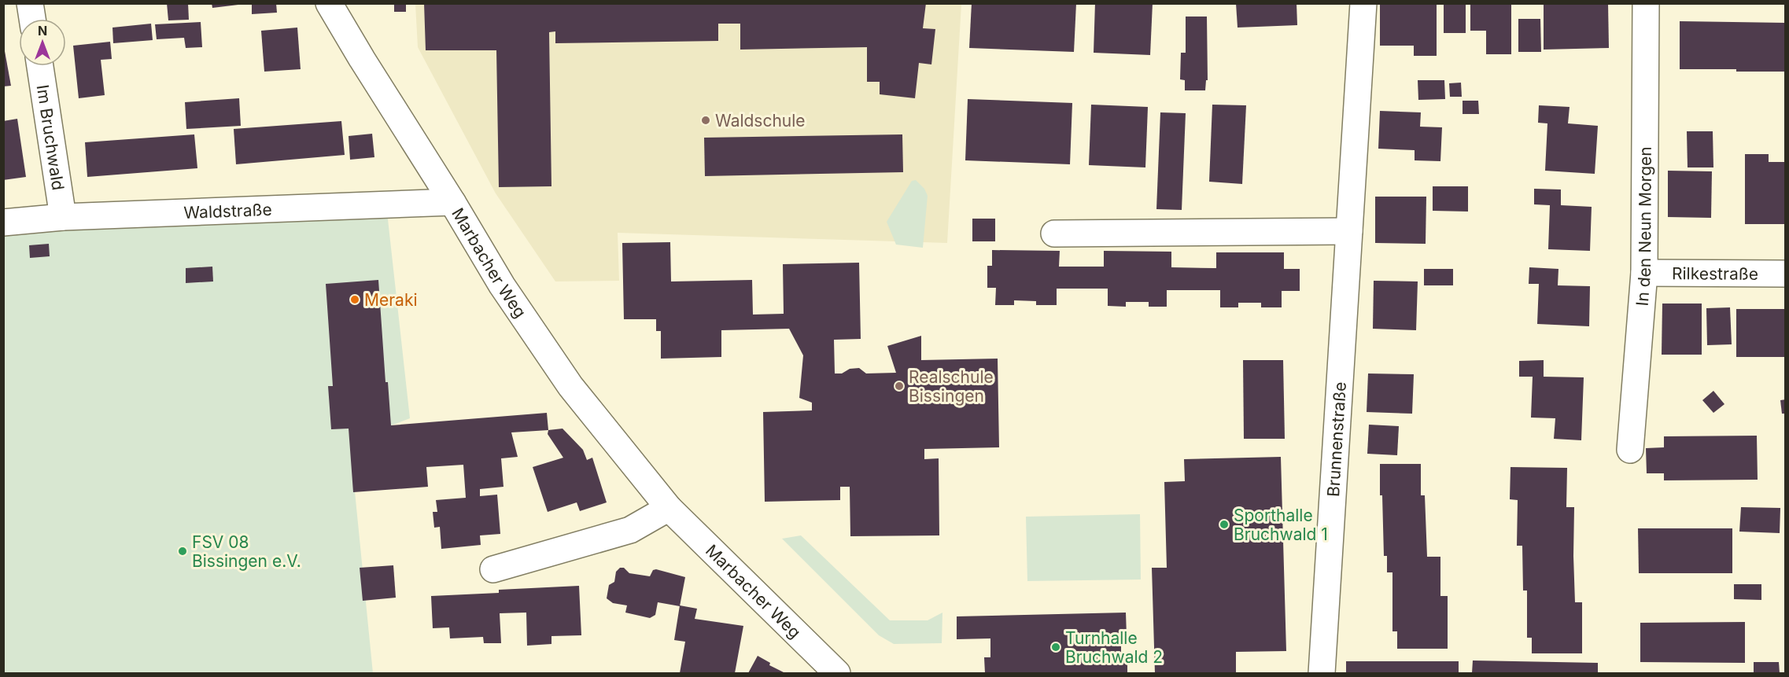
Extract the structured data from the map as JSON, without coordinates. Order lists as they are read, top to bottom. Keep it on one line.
{"streets":{"street":["Im Bruchwald","Waldstraße","In den Neun Morgen","Marbacher Weg","Rilkestraße","Brunnenstraße"]},"crossings":[["Im Bruchwald","Waldstraße"],["Waldstraße","Marbacher Weg"],["In den Neun Morgen","Rilkestraße"]],"places":["Waldschule","Meraki","Realschule Bissingen","Sporthalle Bruchwald 1","FSV 08 Bissingen e.V.","Turnhalle Bruchwald 2"],"north":"top"}
